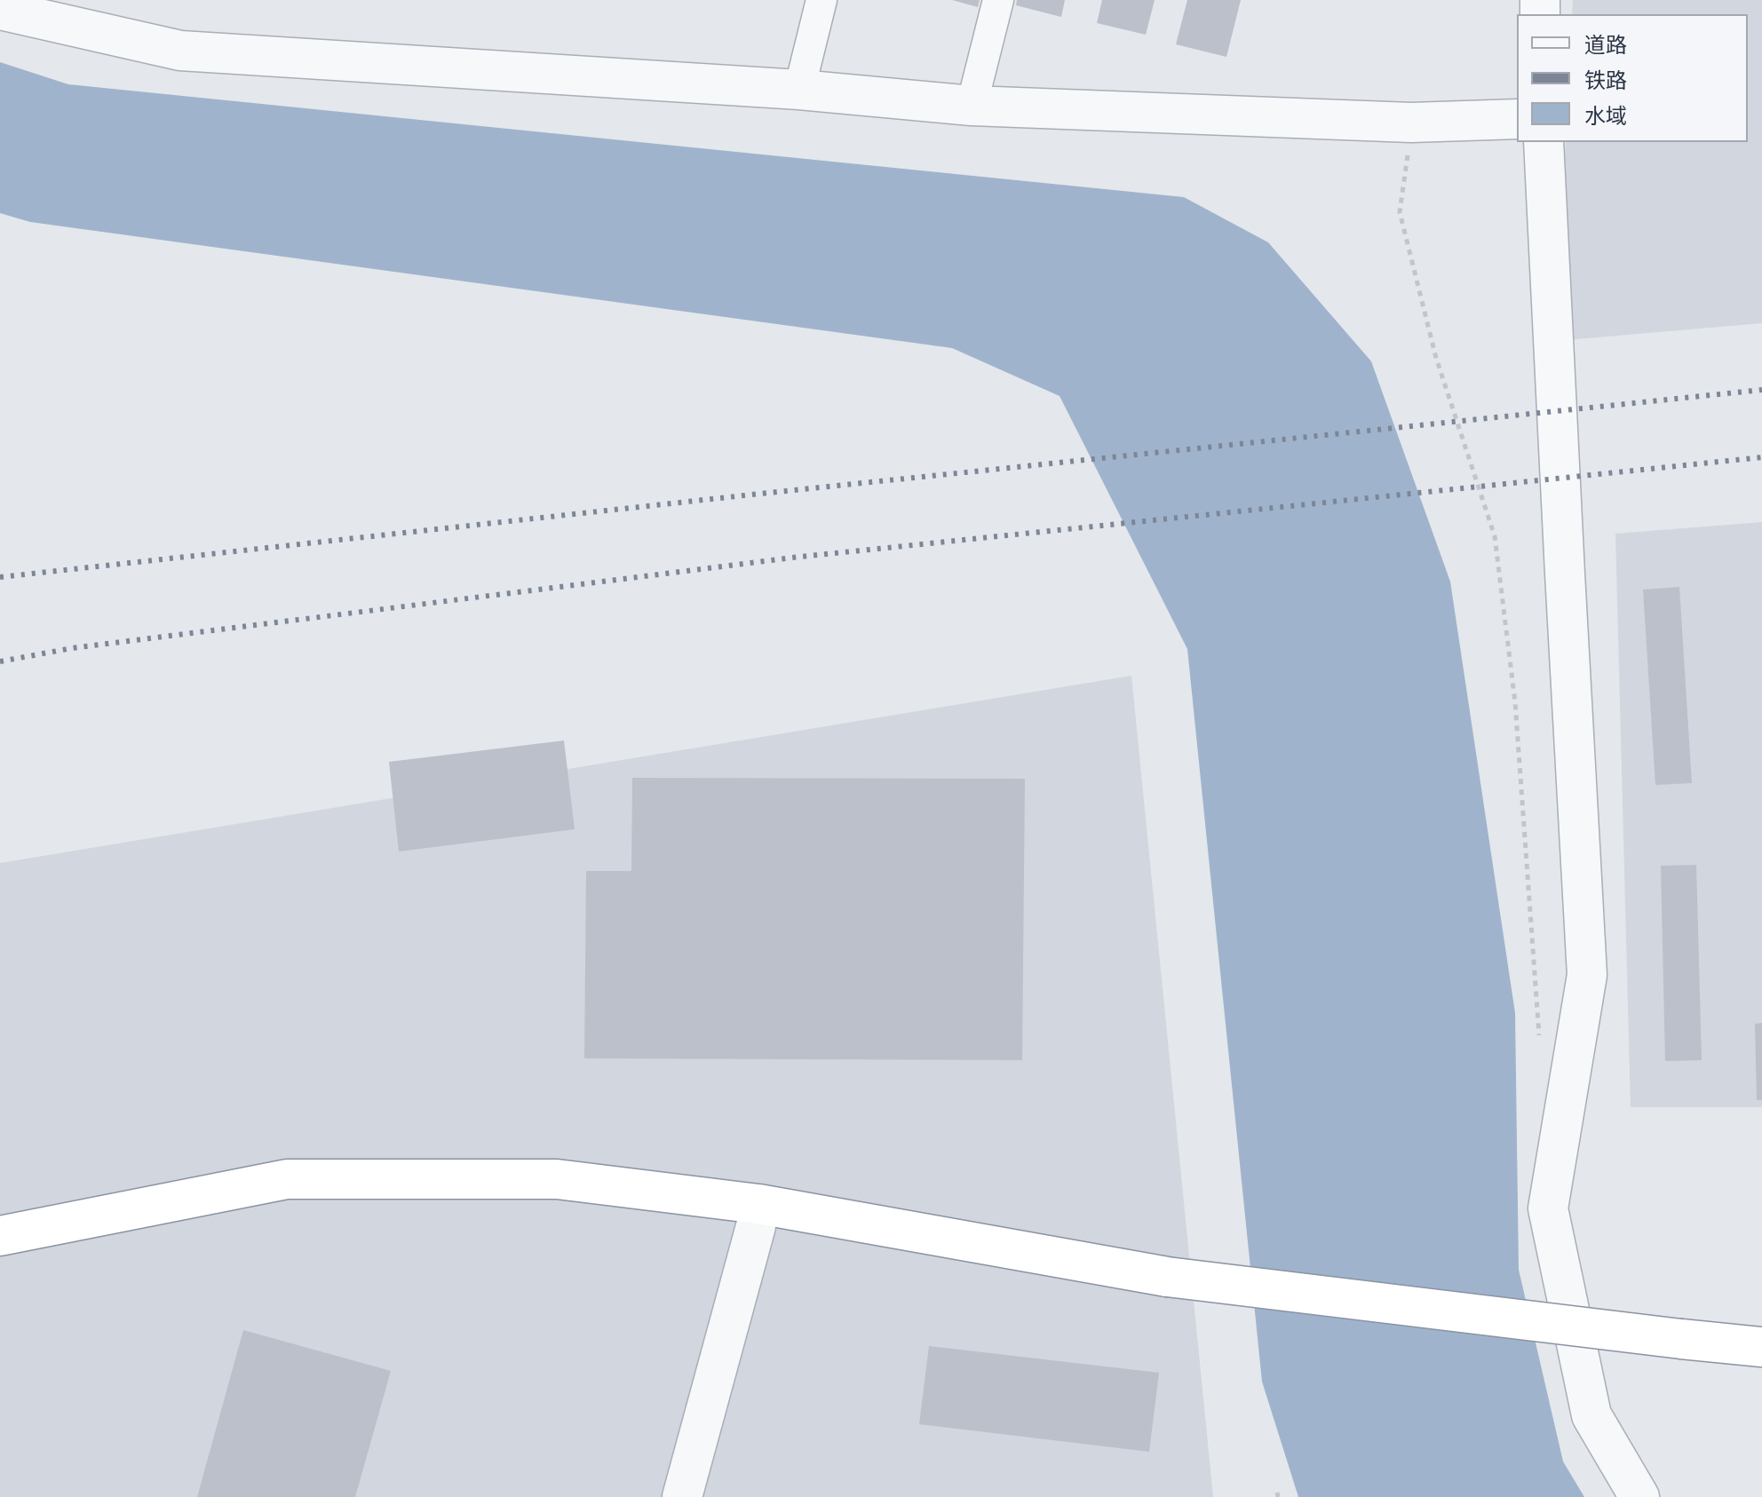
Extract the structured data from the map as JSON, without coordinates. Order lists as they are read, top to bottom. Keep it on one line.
{"legend":["道路","铁路","水域"]}
